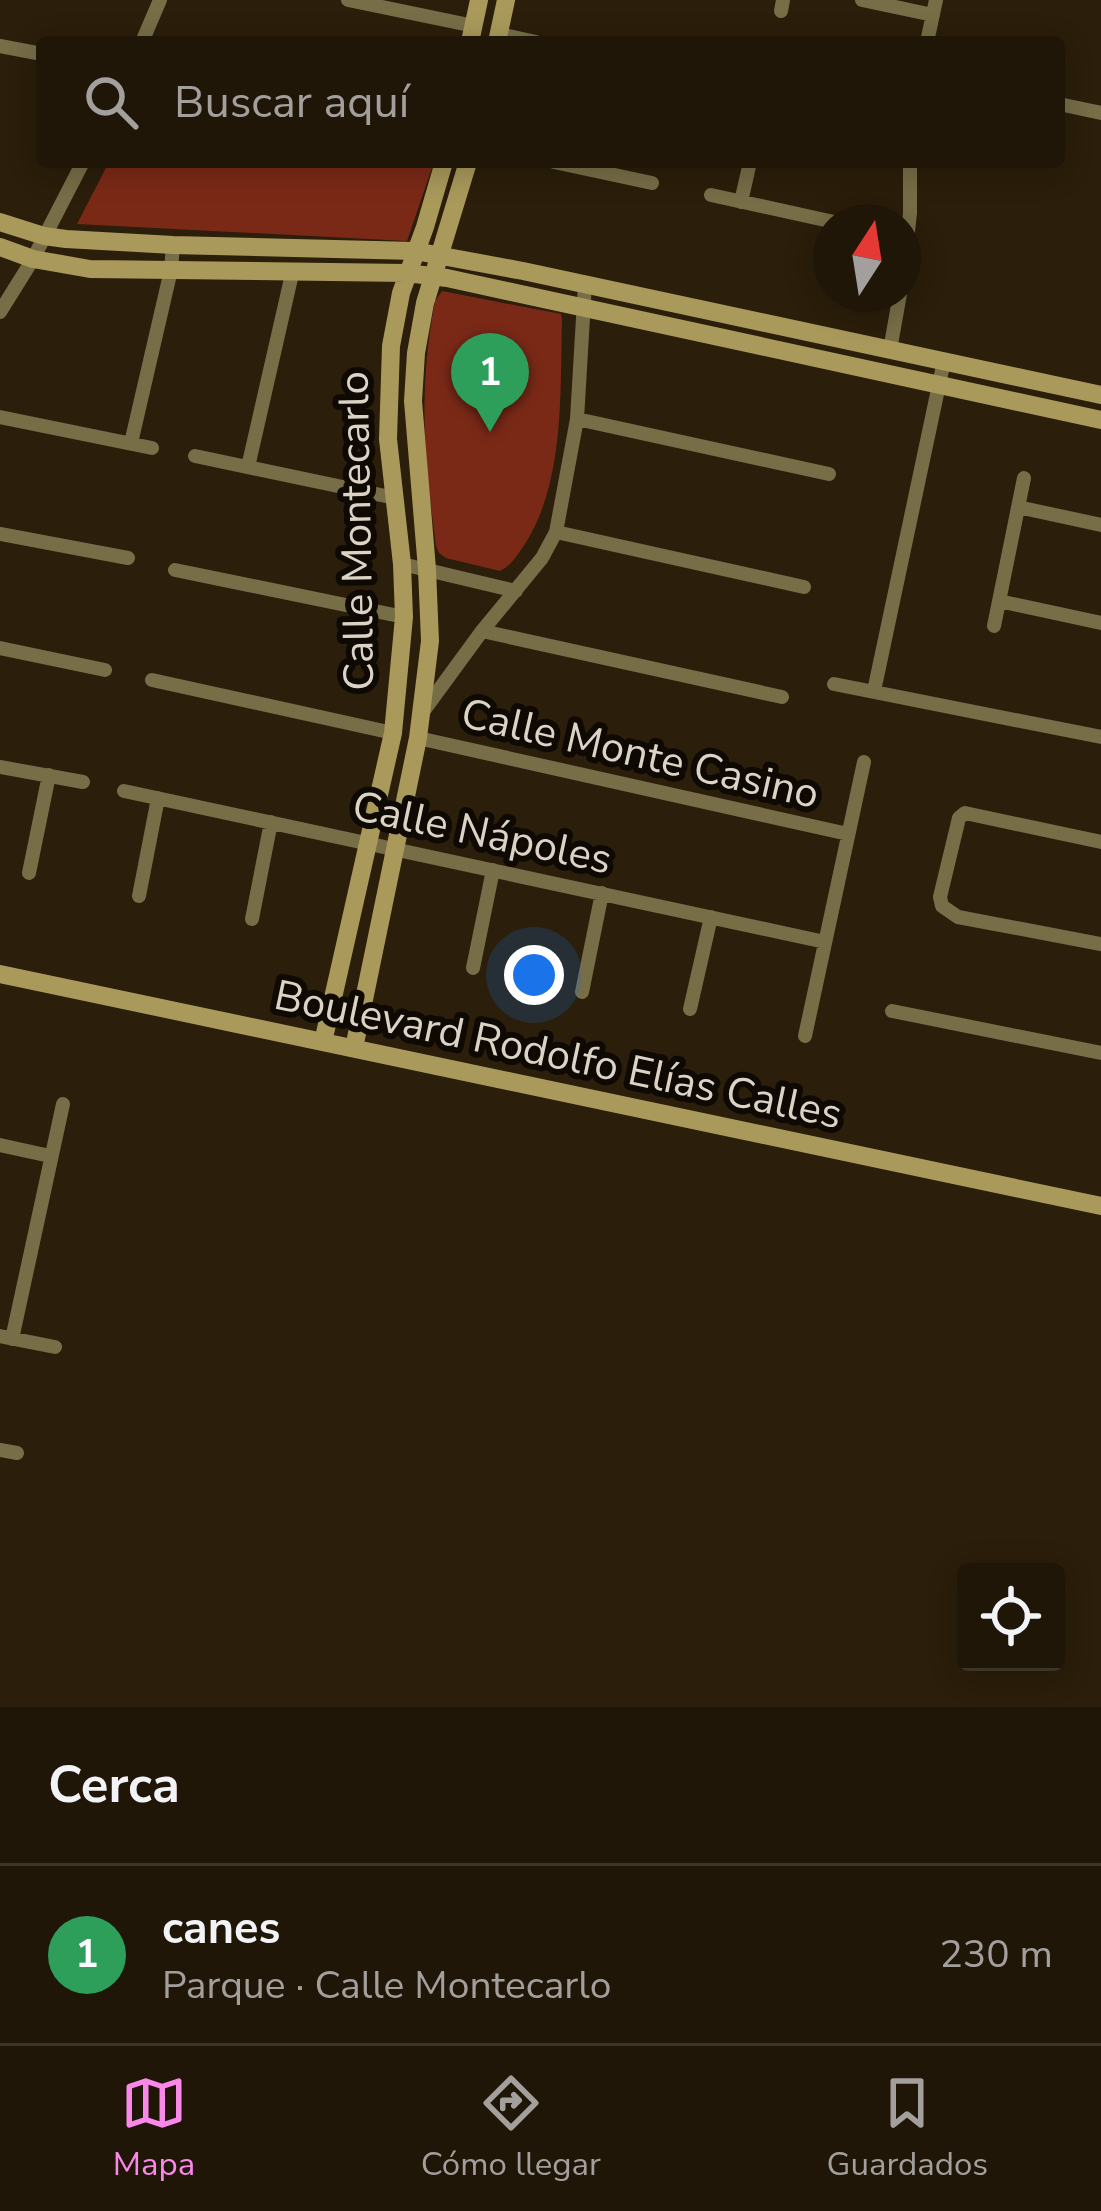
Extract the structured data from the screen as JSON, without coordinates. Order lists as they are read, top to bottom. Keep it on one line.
{"streets":{"street":["Calle Montecarlo","Calle Monte Casino","Calle Nápoles","Boulevard Rodolfo Elías Calles"]},"crossings":[["Calle Montecarlo","Calle Monte Casino"],["Calle Montecarlo","Calle Nápoles"],["Calle Montecarlo","Boulevard Rodolfo Elías Calles"]],"north":"top","page":{"search":"Buscar aquí","pins":"1","heading":"Cerca","list":[{"mark":"1","name":"canes","note":"Parque · Calle Montecarlo","value":"230 m"}],"nav":["Mapa","Cómo llegar","Guardados"]}}
